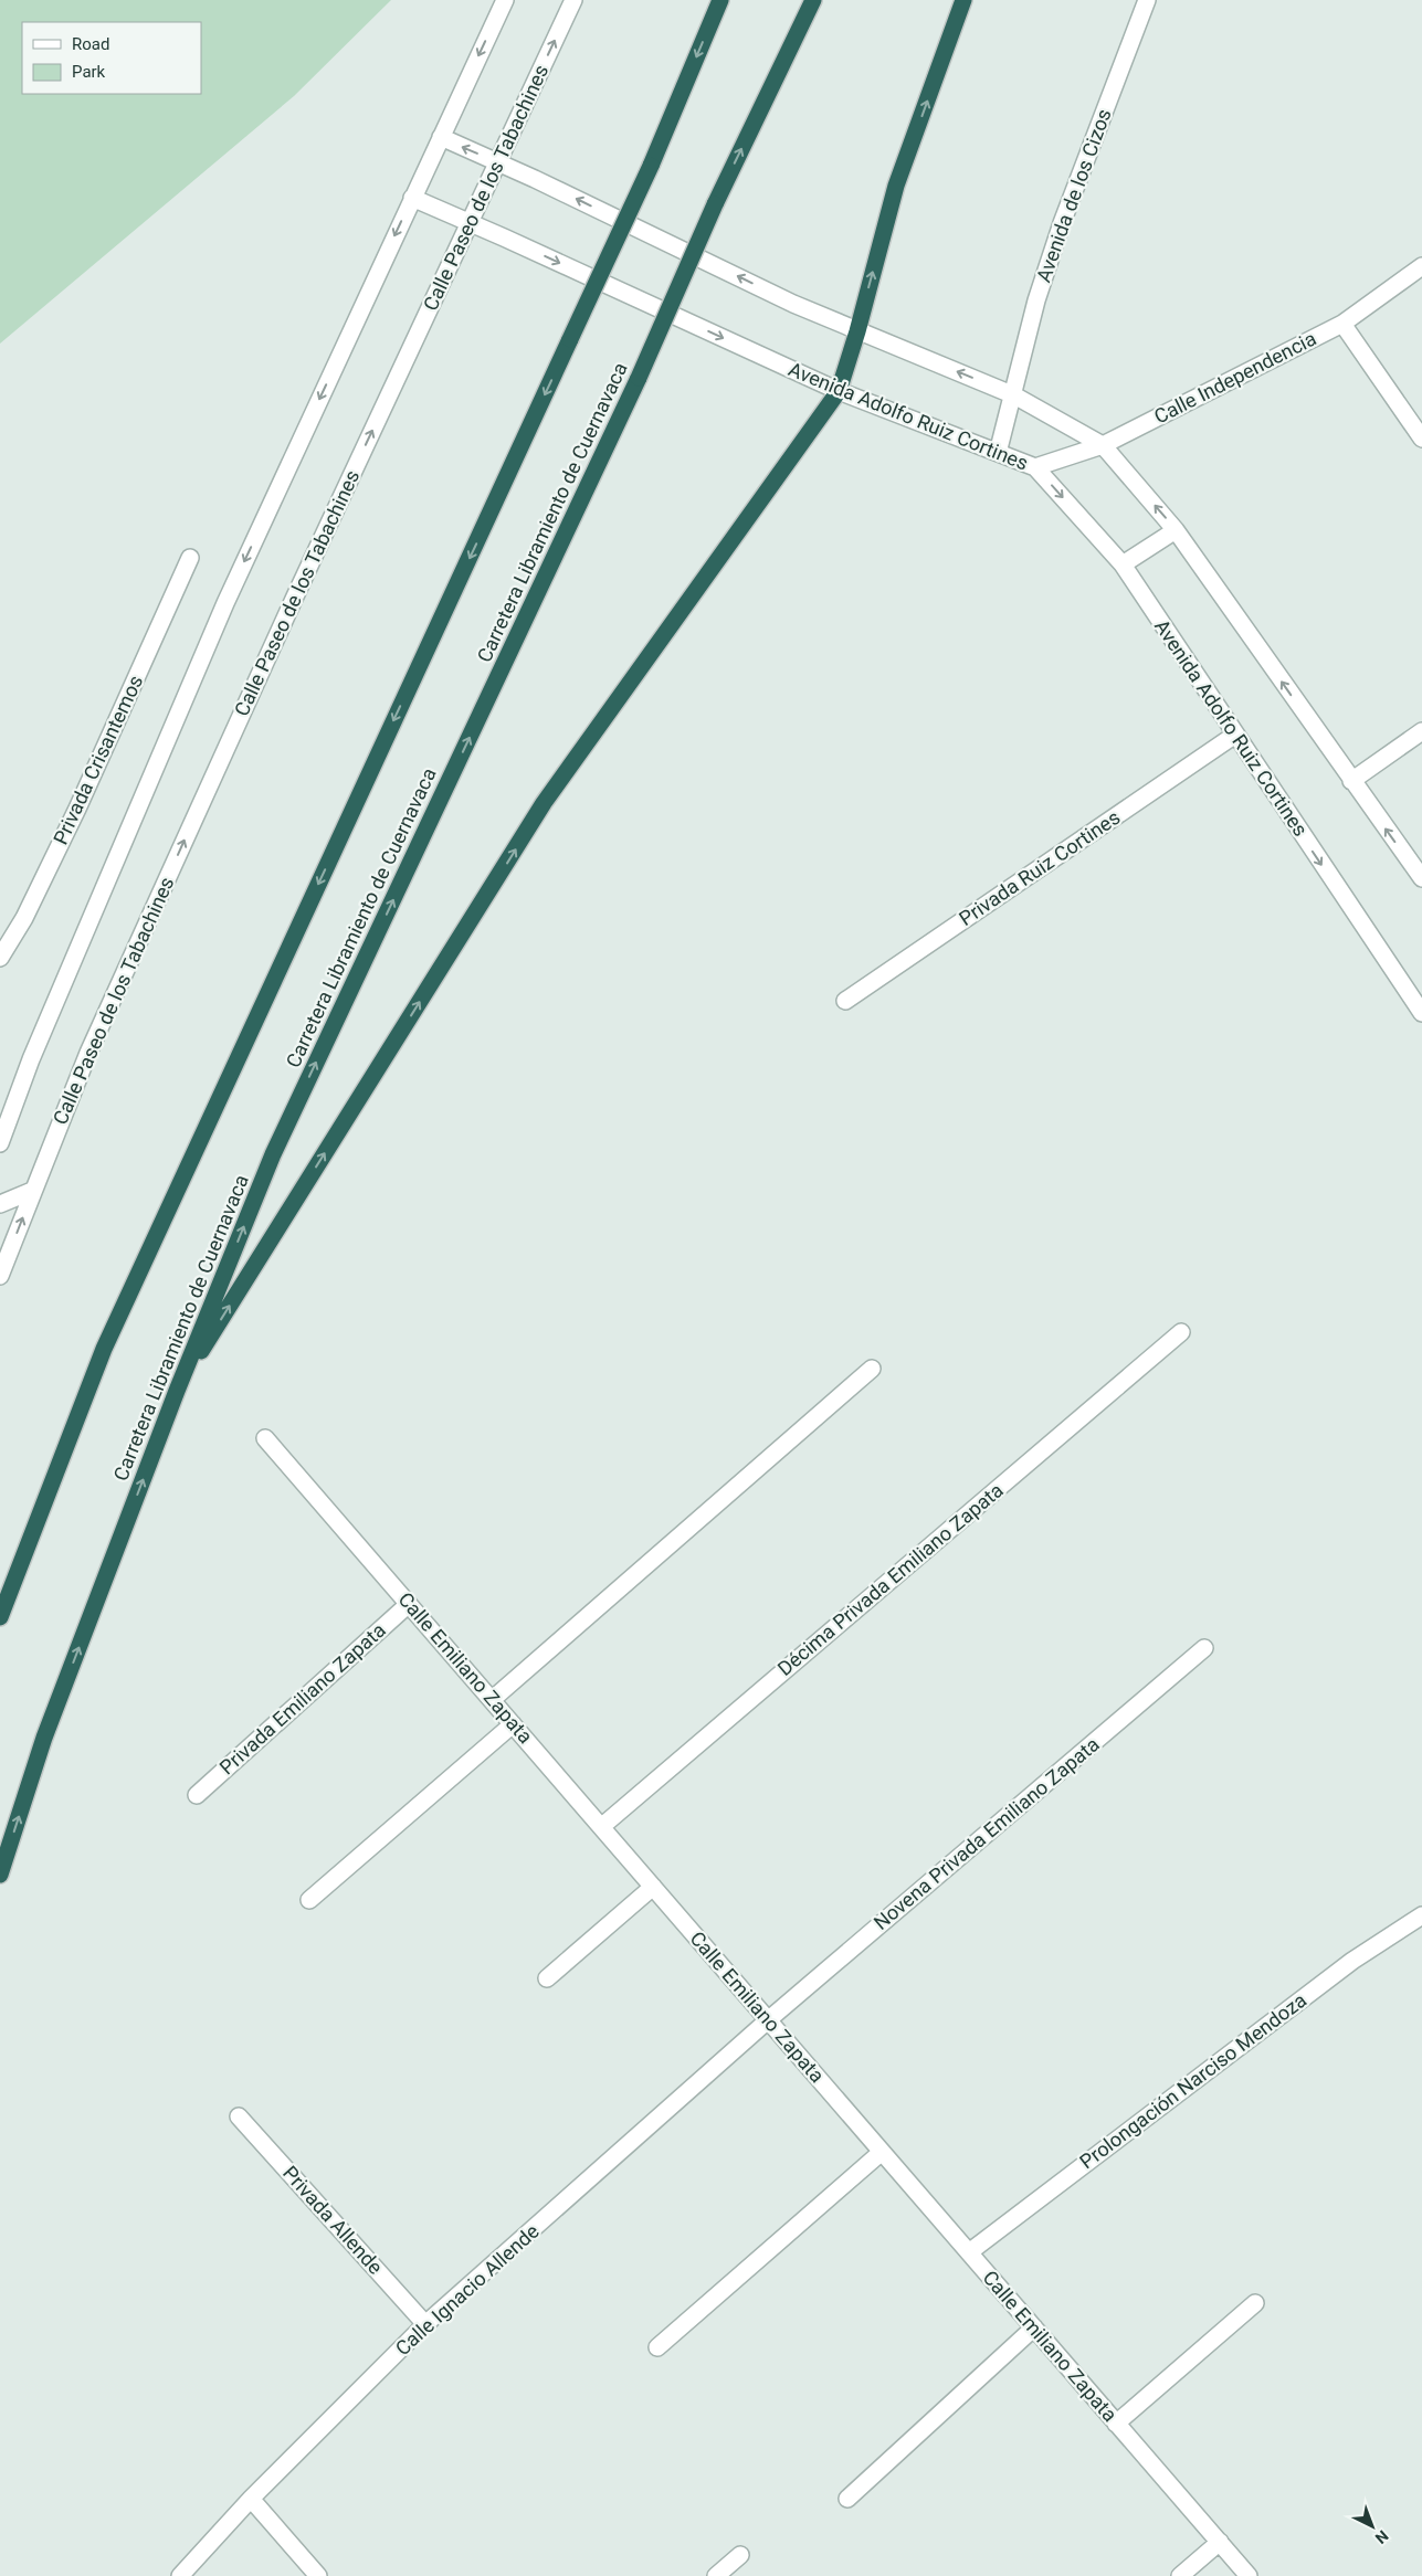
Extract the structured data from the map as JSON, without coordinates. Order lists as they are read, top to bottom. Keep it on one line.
{"streets":{"highway":["Carretera Libramiento de Cuernavaca"],"street":["Calle Paseo de los Tabachines","Avenida de los Cizos","Calle Independencia","Avenida Adolfo Ruiz Cortines","Privada Crisantemos","Privada Ruiz Cortines","Décima Privada Emiliano Zapata","Calle Emiliano Zapata","Privada Emiliano Zapata","Novena Privada Emiliano Zapata","Prolongación Narciso Mendoza","Privada Allende","Calle Ignacio Allende"]},"crossings":[["Calle Paseo de los Tabachines","Avenida Adolfo Ruiz Cortines"],["Avenida de los Cizos","Avenida Adolfo Ruiz Cortines"],["Calle Independencia","Avenida Adolfo Ruiz Cortines"],["Avenida Adolfo Ruiz Cortines","Privada Ruiz Cortines"],["Décima Privada Emiliano Zapata","Calle Emiliano Zapata"],["Calle Emiliano Zapata","Privada Emiliano Zapata"],["Calle Emiliano Zapata","Novena Privada Emiliano Zapata"],["Calle Emiliano Zapata","Prolongación Narciso Mendoza"],["Calle Emiliano Zapata","Calle Ignacio Allende"],["Novena Privada Emiliano Zapata","Calle Ignacio Allende"],["Privada Allende","Calle Ignacio Allende"]],"legend":["Road","Park"],"north":"bottom right"}
